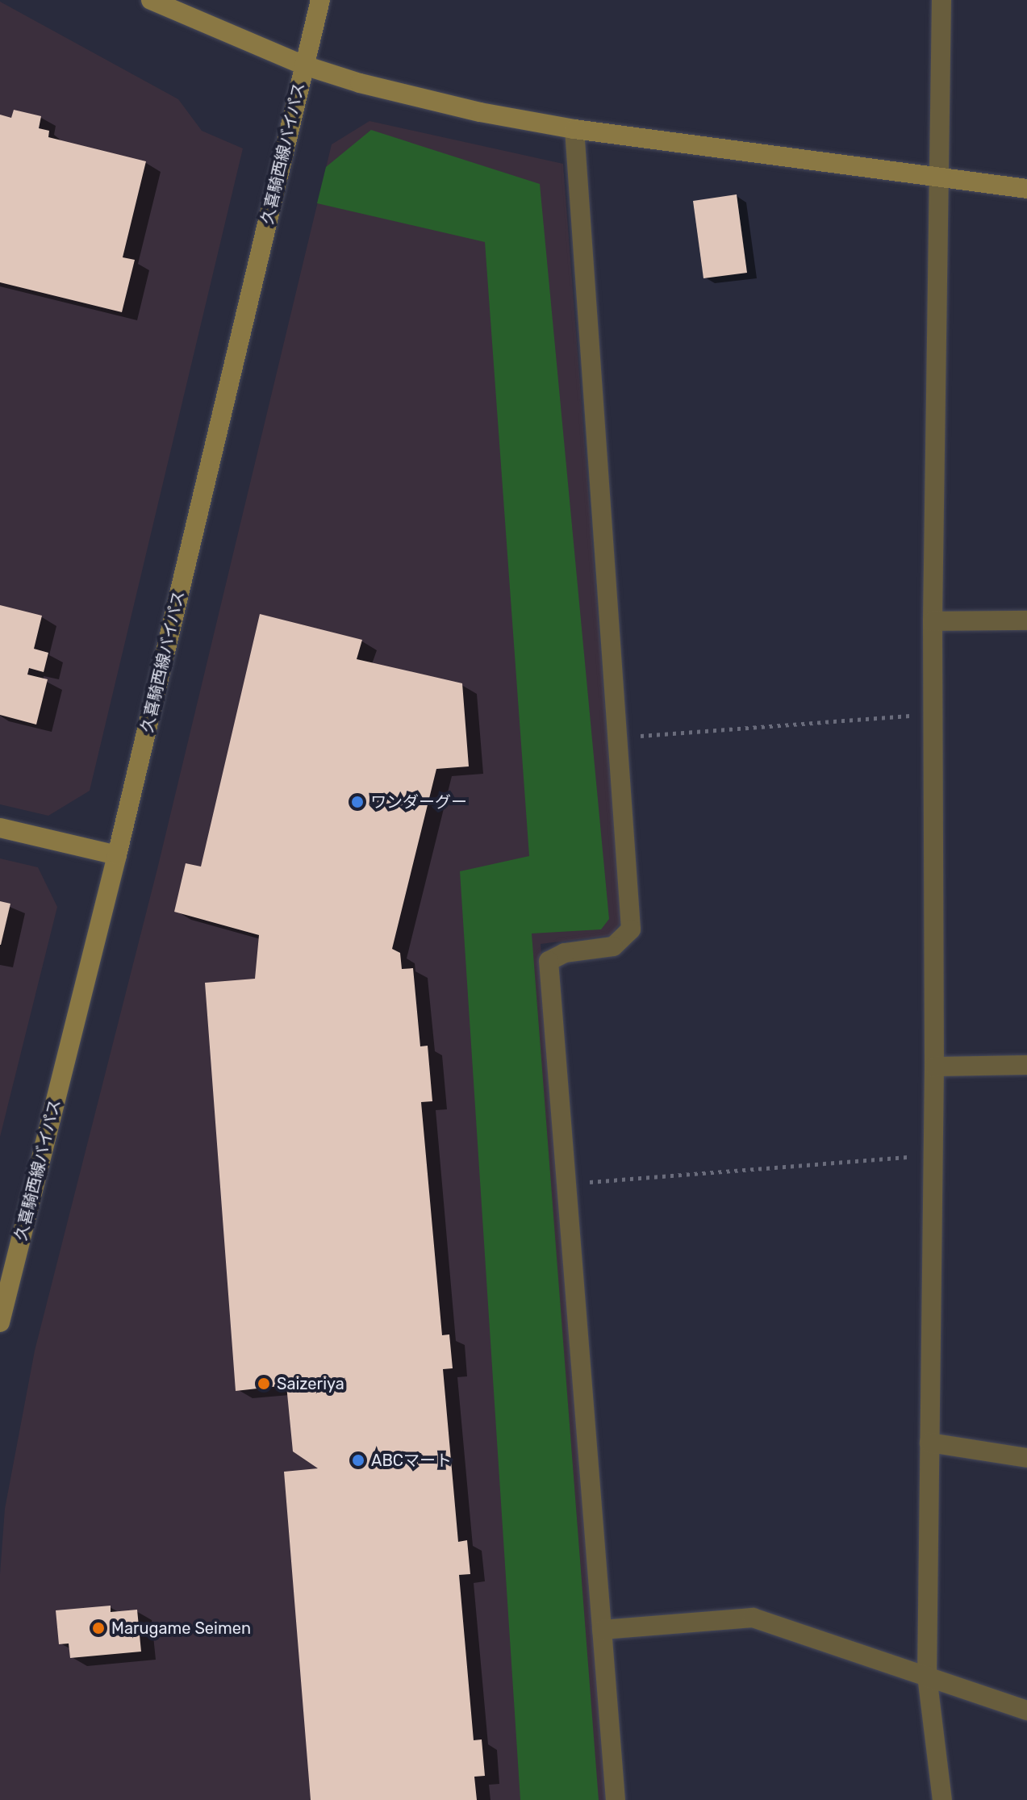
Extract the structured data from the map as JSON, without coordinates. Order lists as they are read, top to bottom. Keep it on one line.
{"streets":{"main road":["久喜騎西線バイパス"]},"places":["ワンダーグー","Saizeriya","ABCマート","Marugame Seimen"]}
